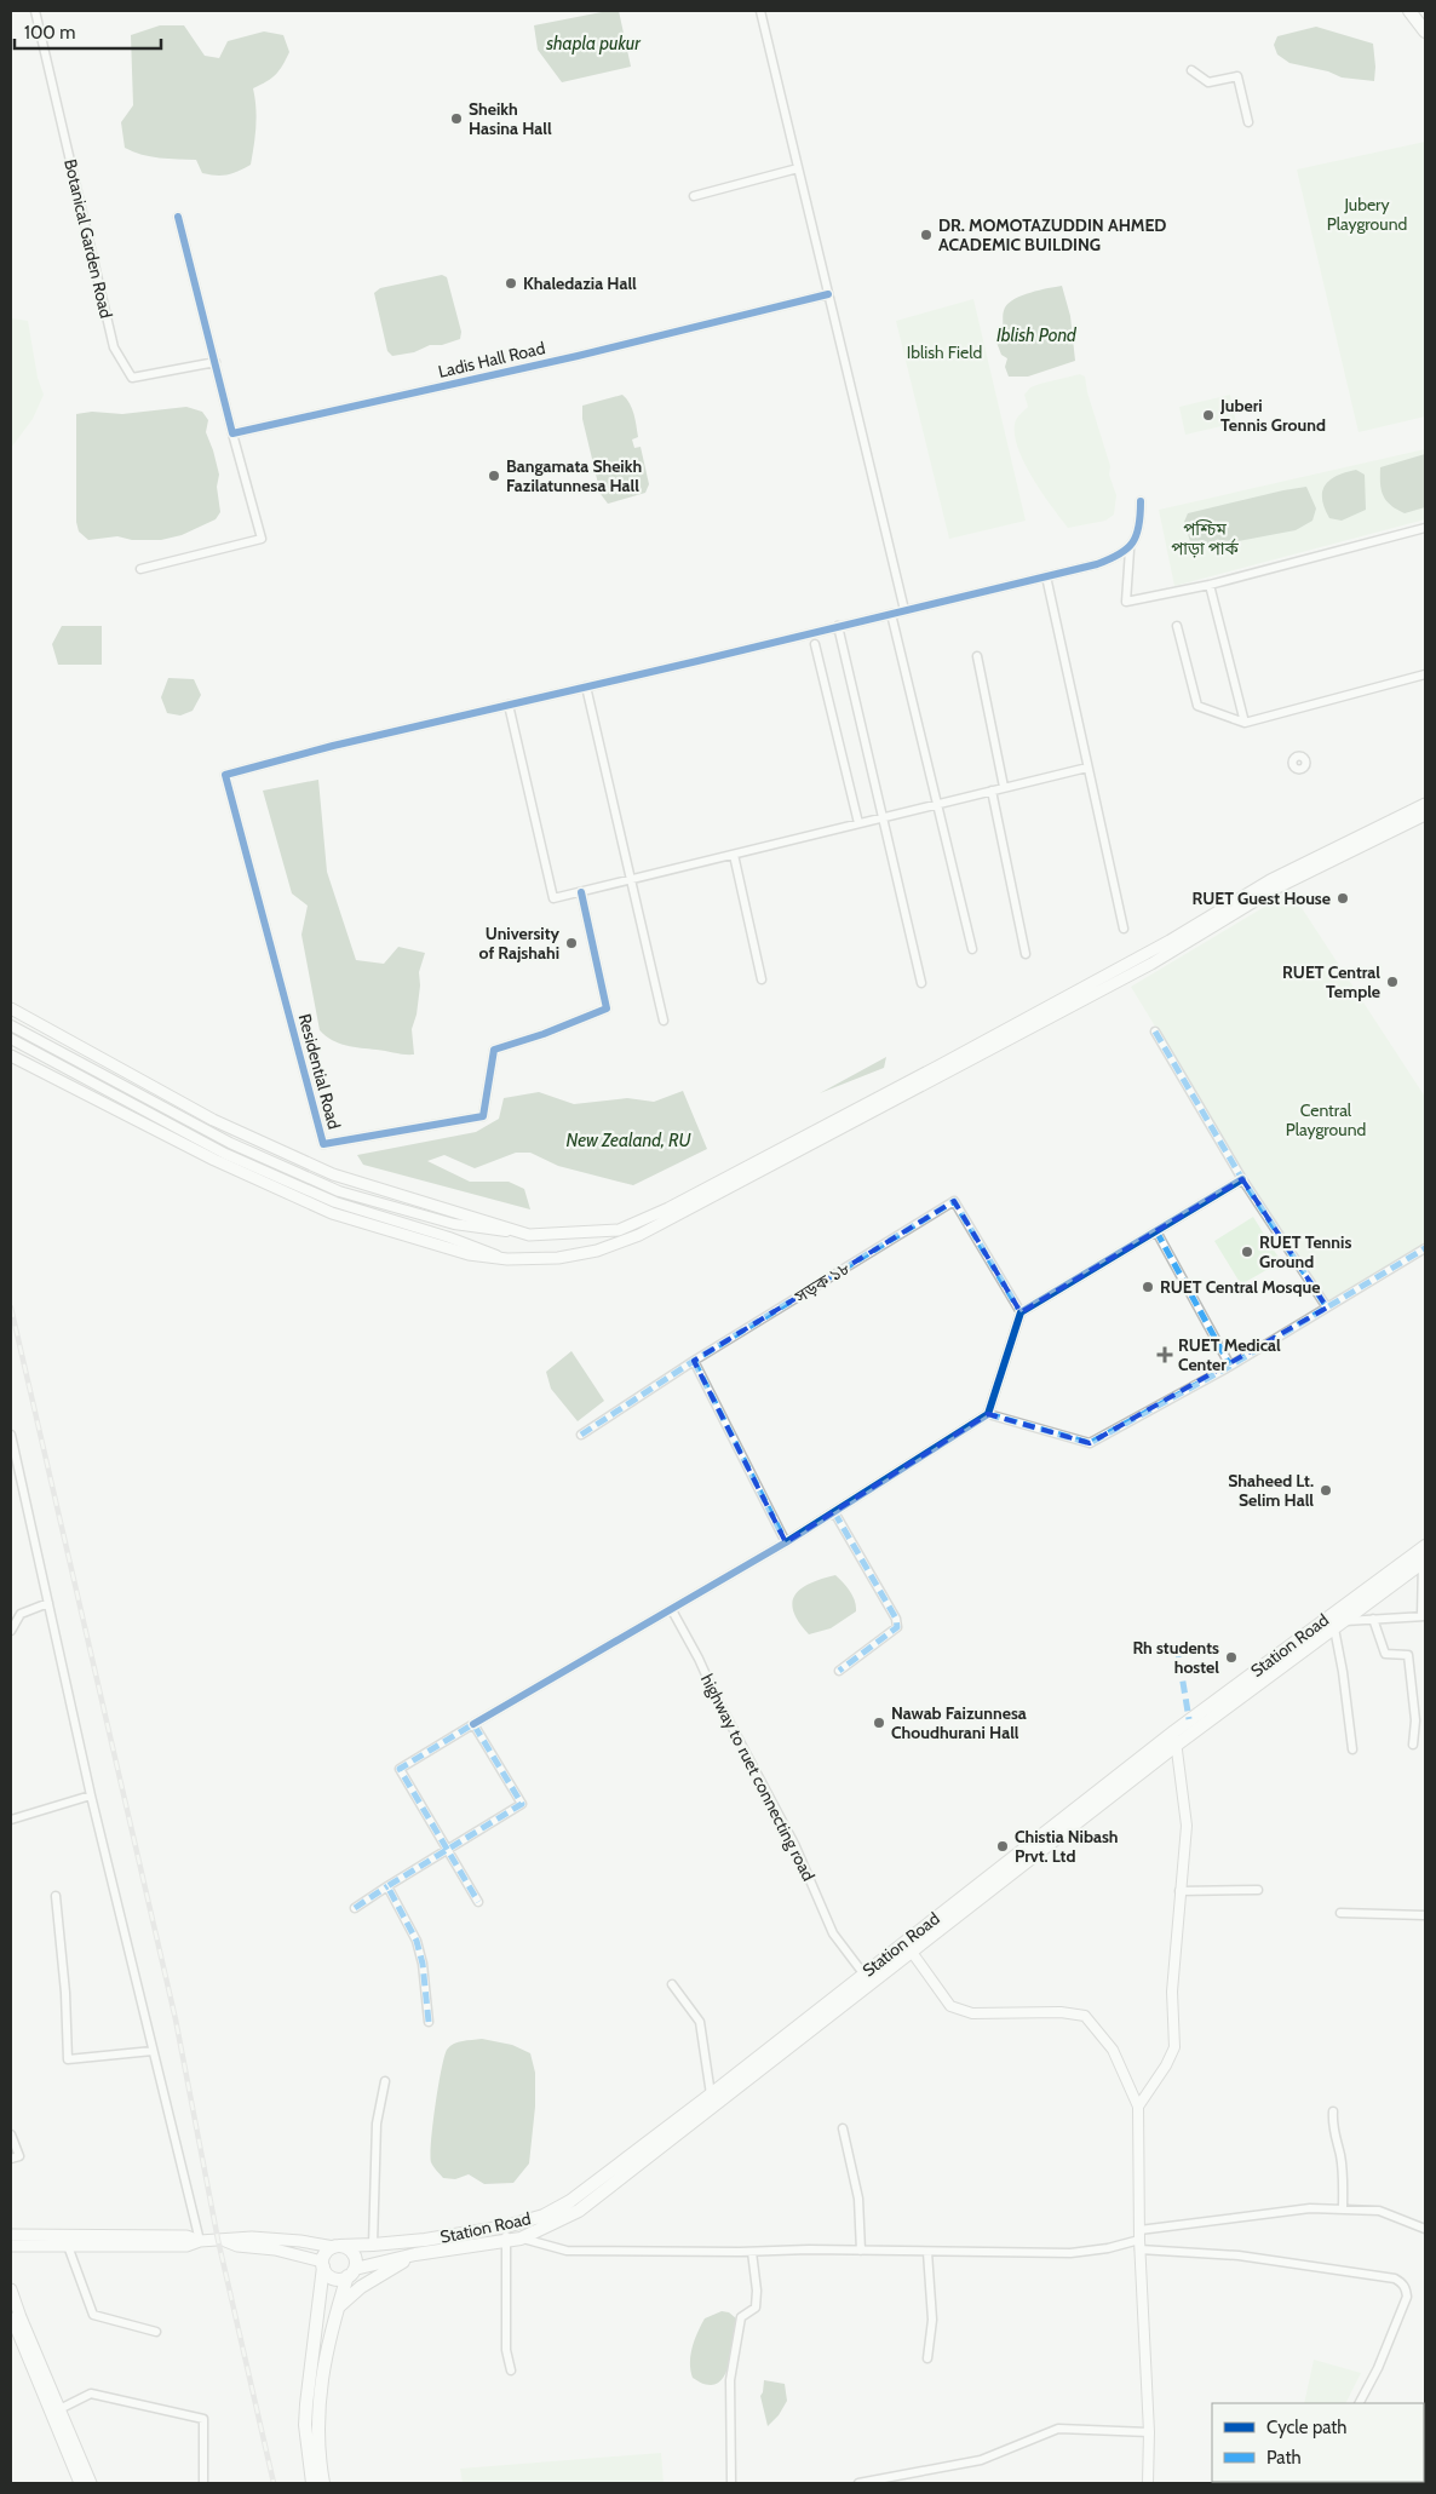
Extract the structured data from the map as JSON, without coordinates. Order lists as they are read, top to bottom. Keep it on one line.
{"streets":{"main road":["Station Road"],"street":["Botanical Garden Road","Ladis Hall Road","Residential Road","সড়ক ১৮","highway to ruet connecting road"]},"crossings":[["Station Road","highway to ruet connecting road"]],"water":["shapla pukur","Iblish Pond","New Zealand, RU"],"parks":["Jubery Playground","Iblish Field","পশ্চিম পাড়া পার্ক","Central Playground"],"places":{"other":["Sheikh Hasina Hall","DR. MOMOTAZUDDIN AHMED ACADEMIC BUILDING","Khaledazia Hall","Juberi Tennis Ground","Bangamata Sheikh Fazilatunnesa Hall","RUET Guest House","University of Rajshahi","RUET Central Temple","RUET Tennis Ground","RUET Central Mosque","Shaheed Lt. Selim Hall","Rh students hostel","Nawab Faizunnesa Choudhurani Hall","Chistia Nibash Prvt. Ltd"],"health":["RUET Medical Center"]},"legend":["Cycle path","Path"],"scale_bar":"100 m"}
